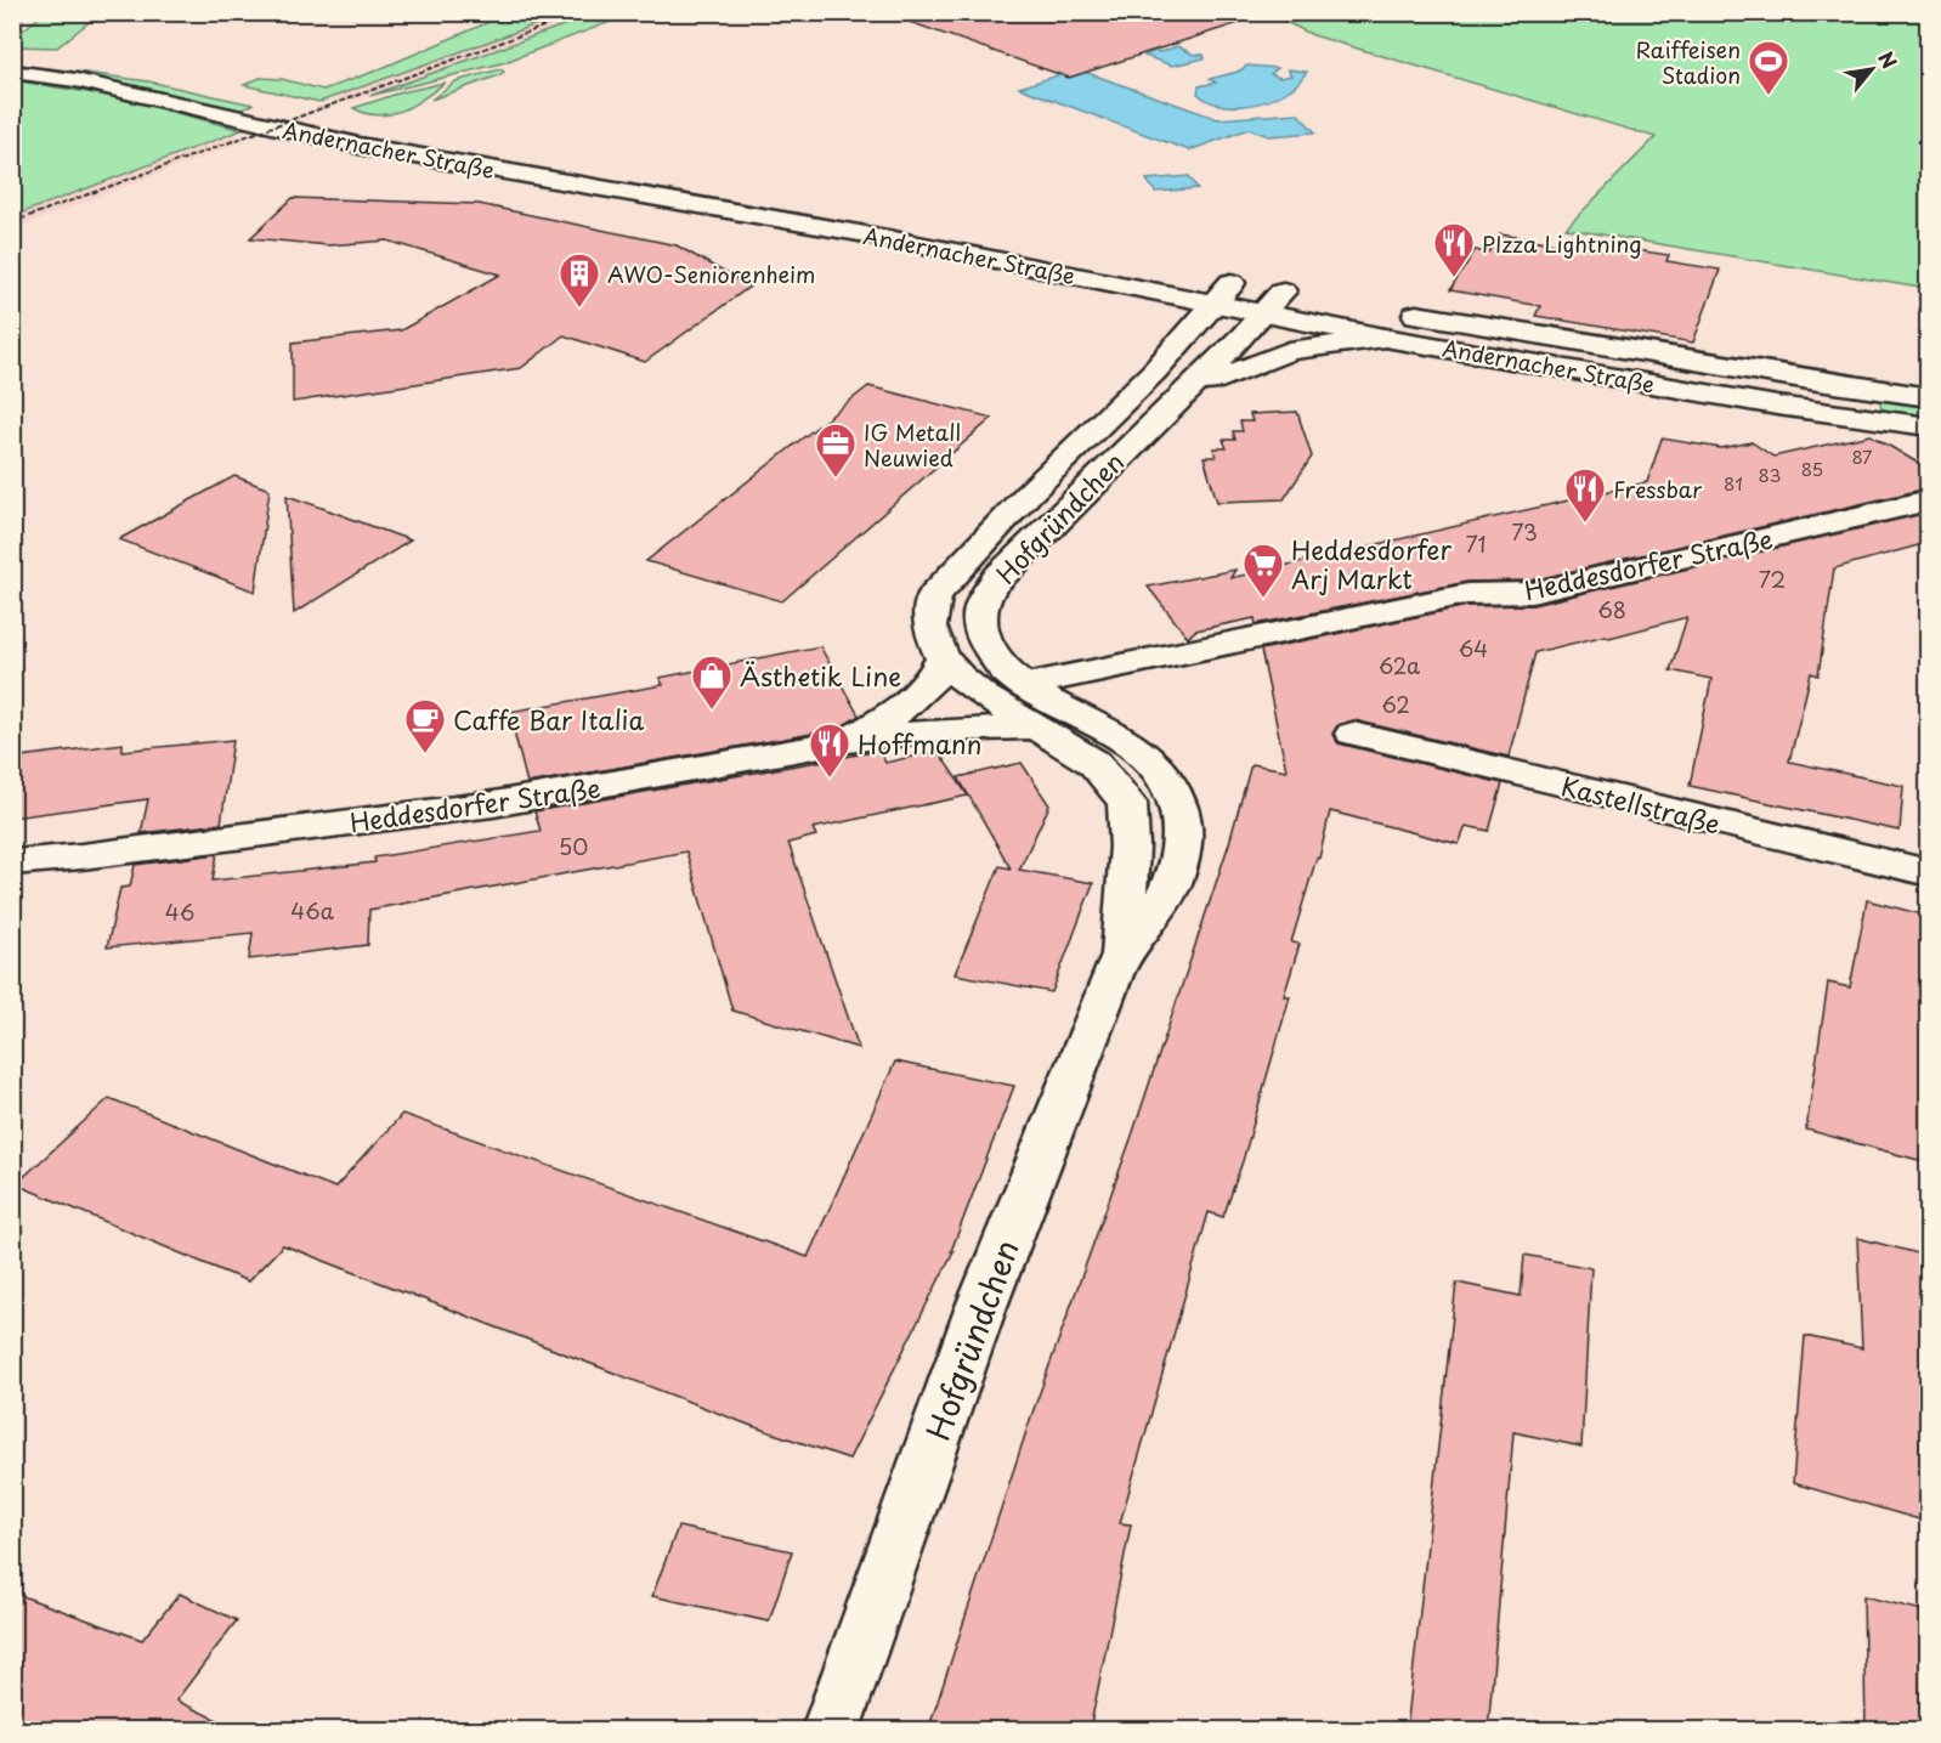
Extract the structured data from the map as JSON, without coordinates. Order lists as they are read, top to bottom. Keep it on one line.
{"streets":{"street":["Andernacher Straße","Hofgründchen","Heddesdorfer Straße","Kastellstraße"]},"crossings":[["Andernacher Straße","Hofgründchen"],["Hofgründchen","Heddesdorfer Straße"]],"places":{"sports":["Raiffeisen Stadion"],"restaurant":["PIzza Lightning","Fressbar","Hoffmann"],"building":["AWO-Seniorenheim"],"office":["IG Metall Neuwied"],"supermarket":["Heddesdorfer Arj Markt"],"shop":["Ästhetik Line"],"cafe":["Caffe Bar Italia"]},"house_numbers":["87","85","83","81","73","71","72","68","64","62a","62","50","46a","46"],"north":"top right"}
